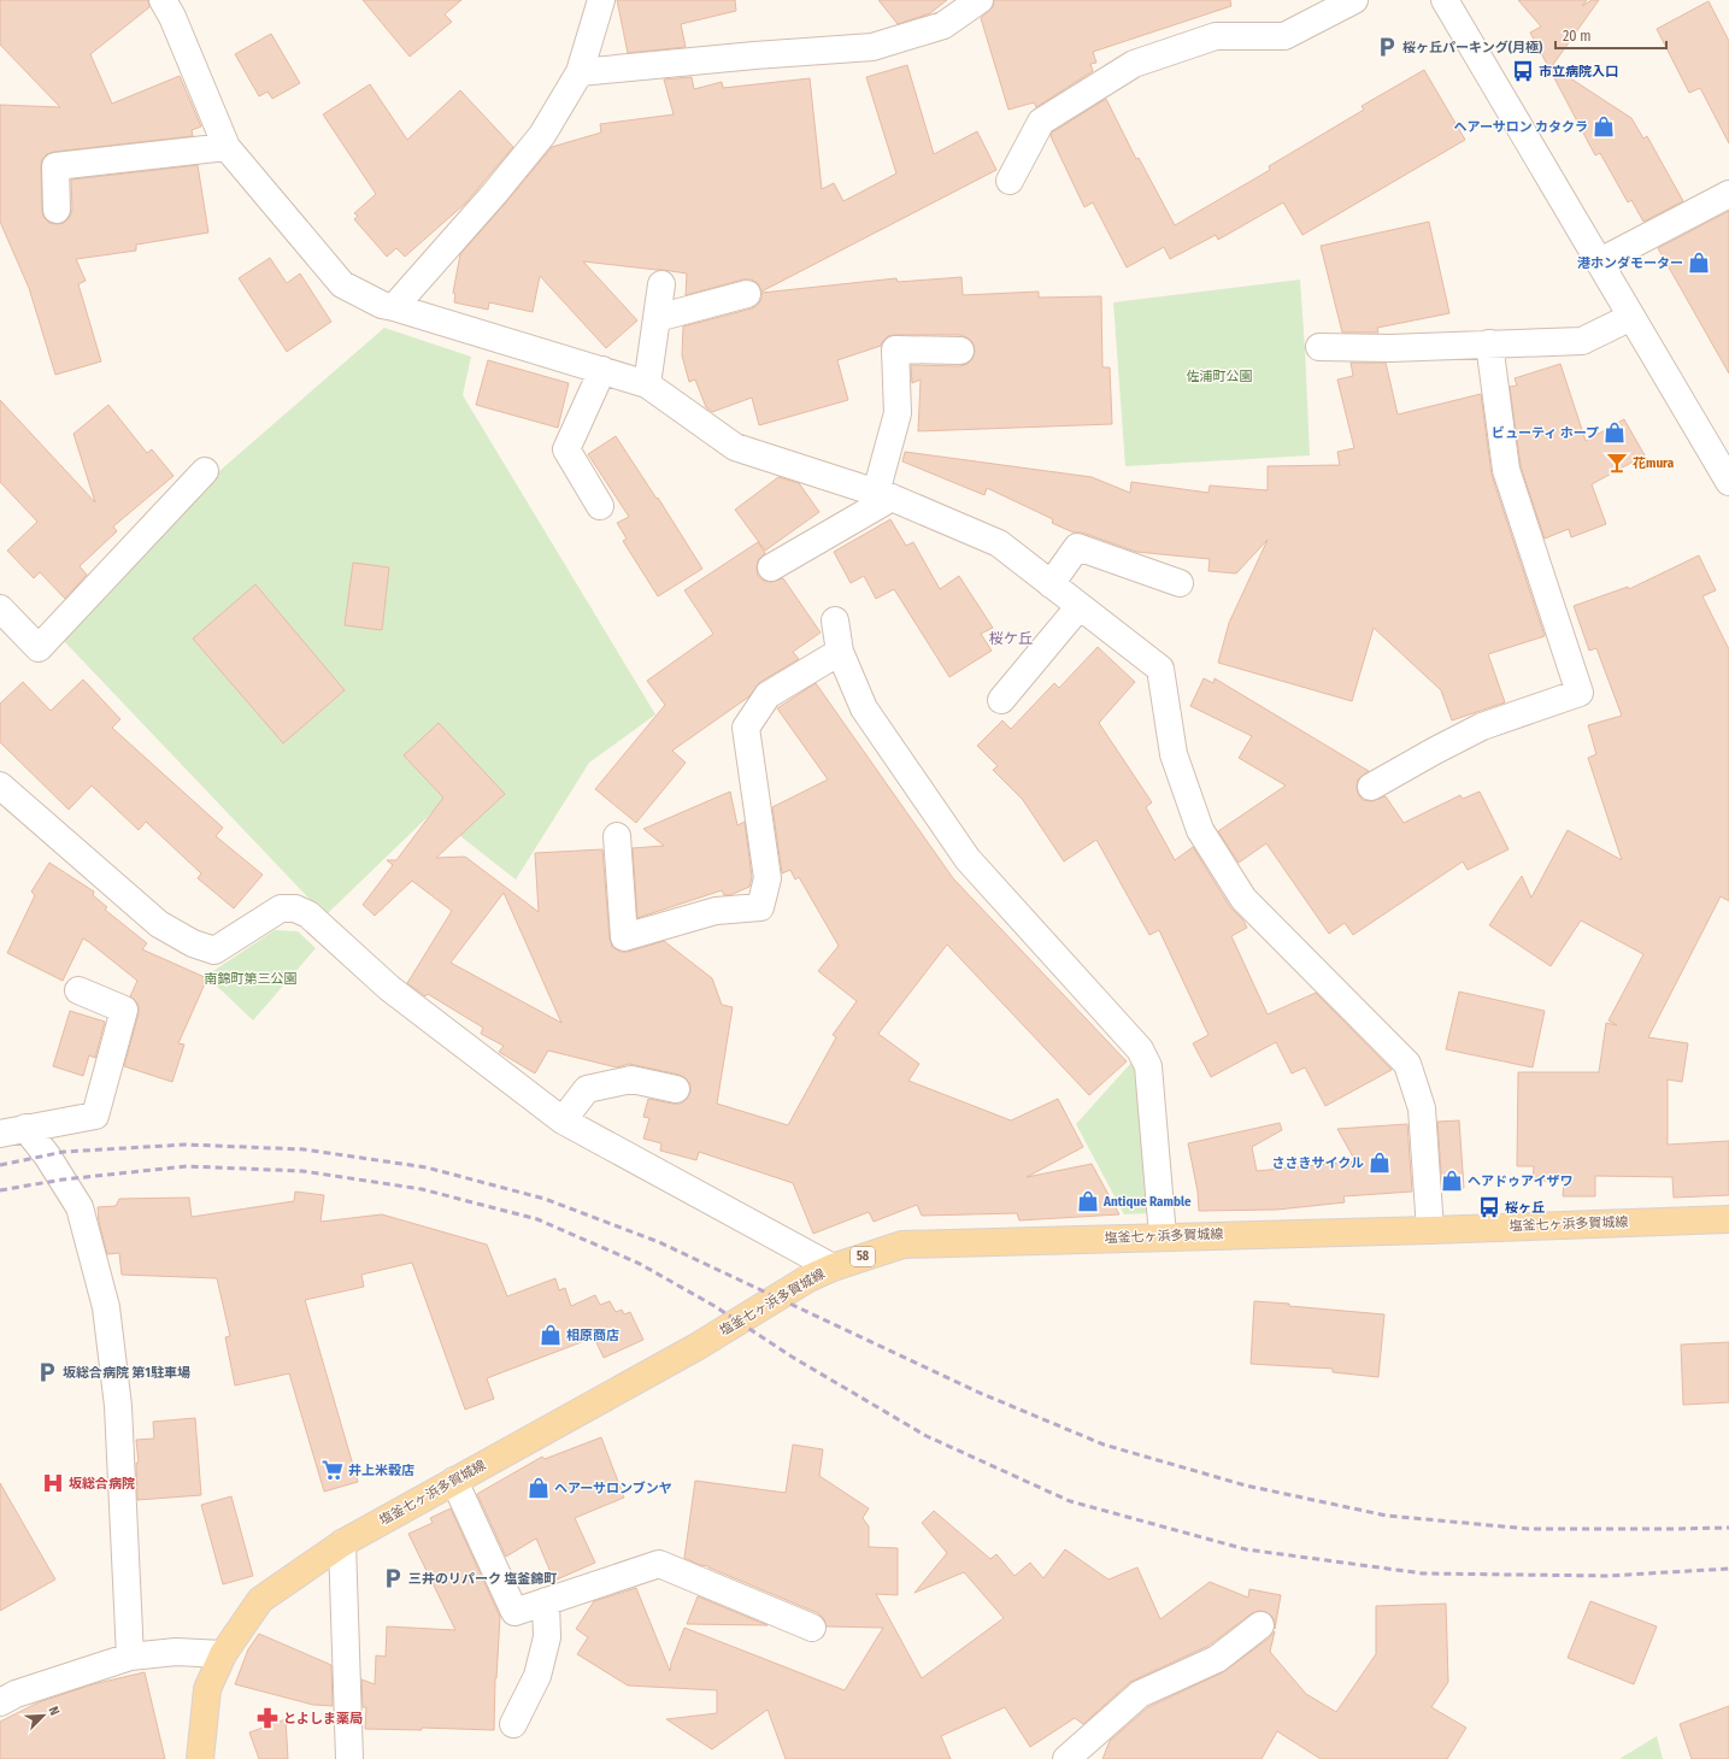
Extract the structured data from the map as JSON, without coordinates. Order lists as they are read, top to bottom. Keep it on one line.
{"streets":{"main road":["塩釜七ヶ浜多賀城線","58"]},"districts":["桜ケ丘"],"parks":["佐浦町公園","南錦町第三公園"],"places":{"parking":["桜ヶ丘パーキング(月極)","坂総合病院 第1駐車場","三井のリパーク 塩釜錦町"],"bus stop":["市立病院入口","桜ヶ丘"],"shop":["ヘアーサロン カタクラ","港ホンダモーター","ビューティ ホープ","ささきサイクル","ヘアドゥアイザワ","Antique Ramble","相原商店","ヘアーサロンブンヤ"],"bar":["花mura"],"supermarket":["井上米穀店"],"hospital":["坂総合病院"],"pharmacy":["とよしま薬局"]},"scale_bar":"20 m","north":"top right"}
